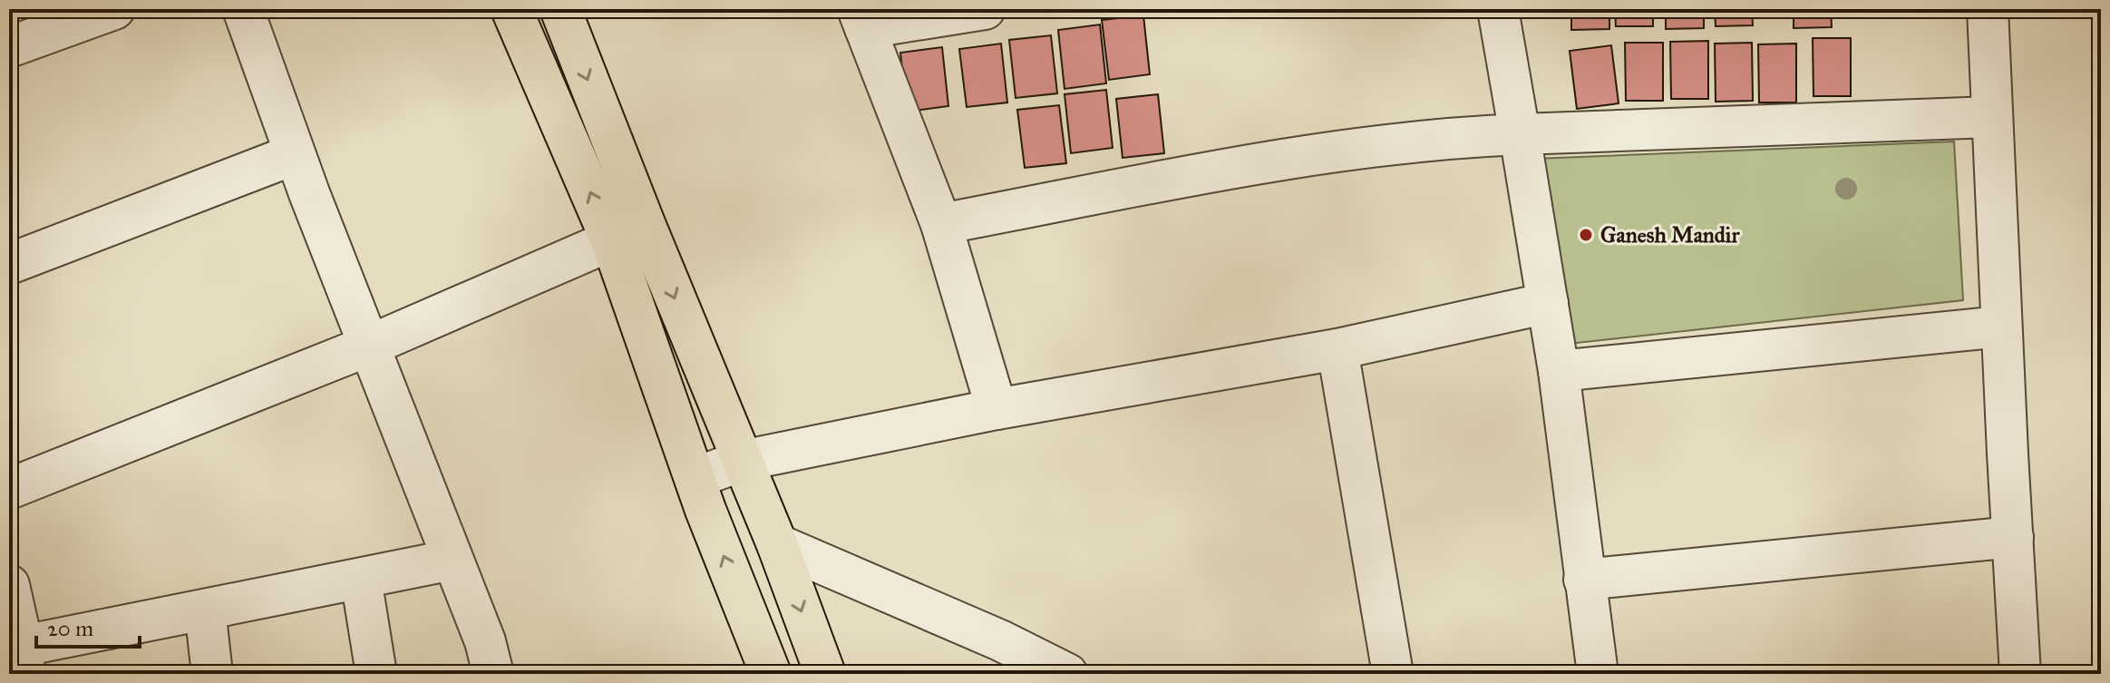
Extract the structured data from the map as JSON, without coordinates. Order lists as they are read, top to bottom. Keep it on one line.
{"places":["Ganesh Mandir"],"scale_bar":"20 m"}
